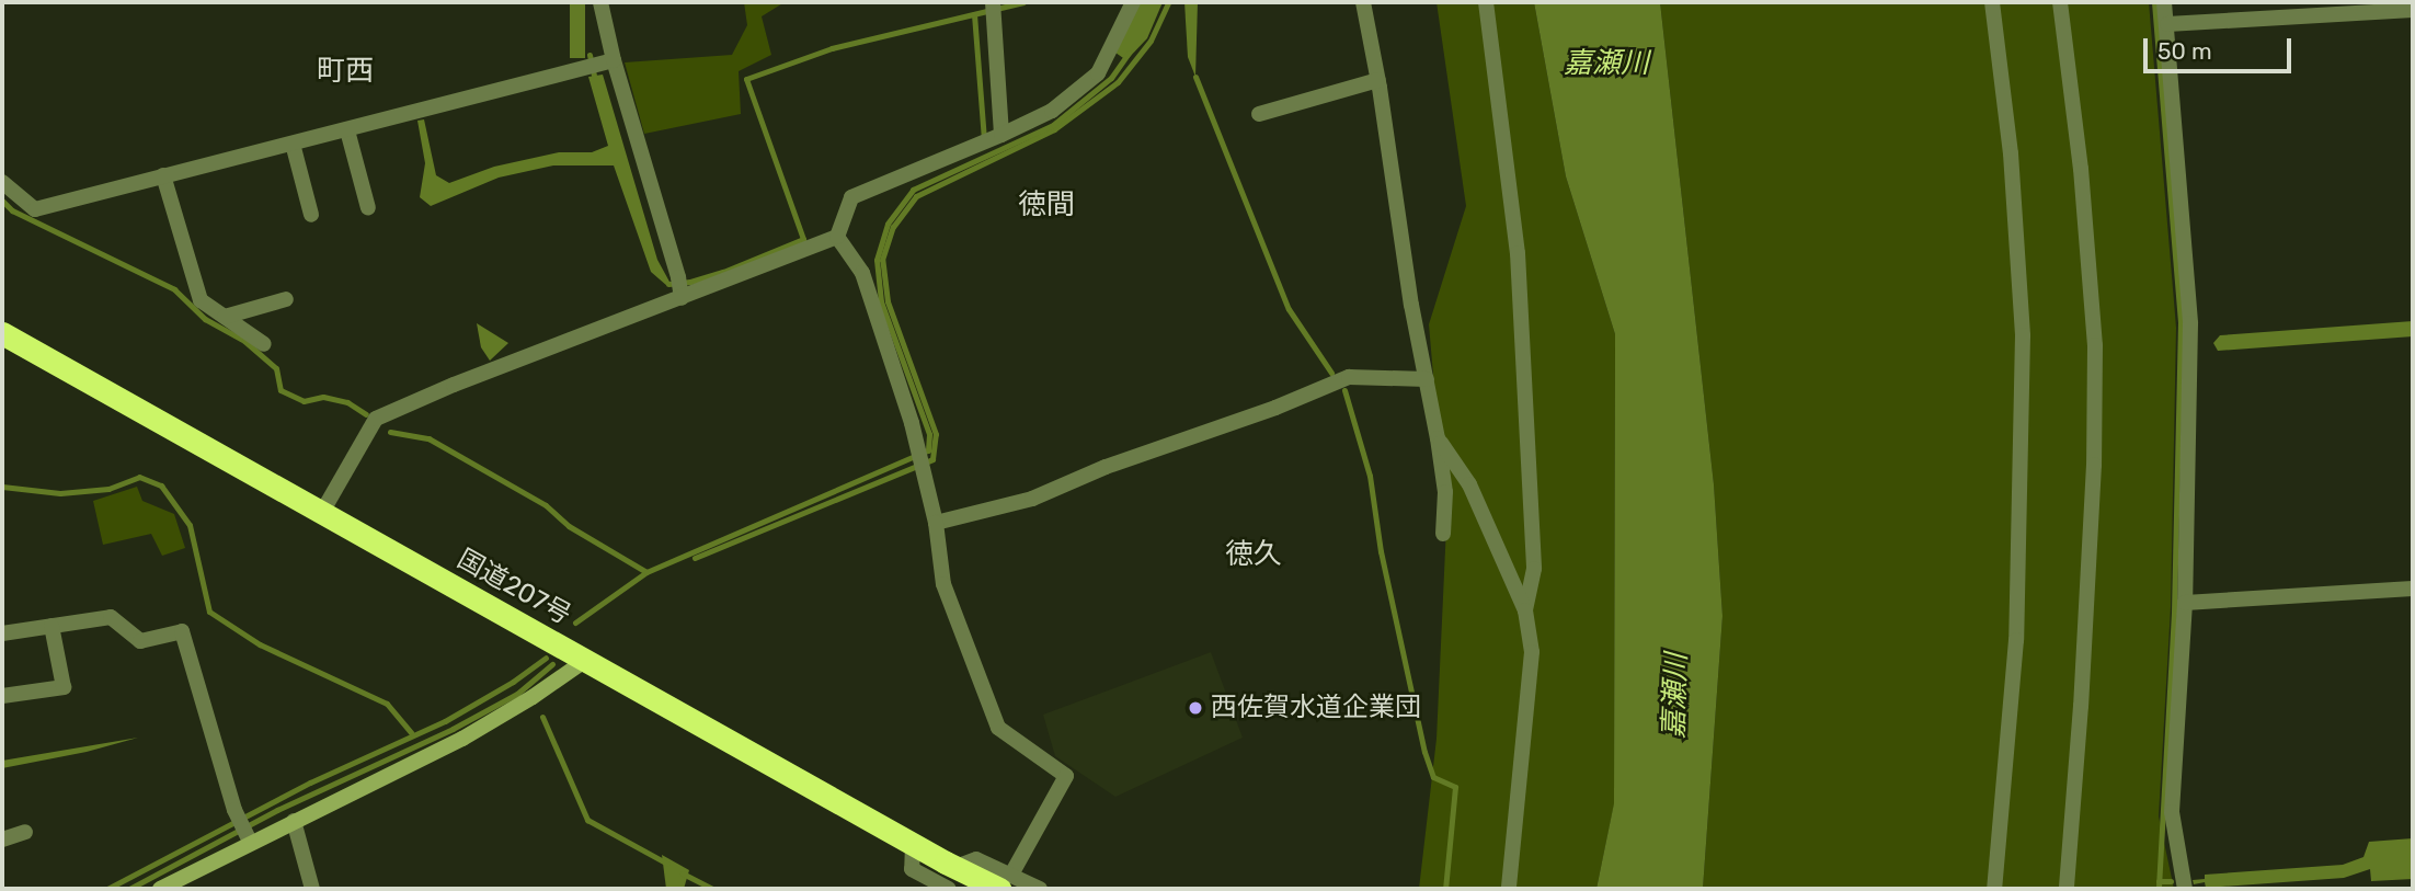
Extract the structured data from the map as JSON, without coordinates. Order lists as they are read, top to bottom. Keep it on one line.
{"streets":{"highway":["国道207号"]},"districts":["町西","徳間","徳久"],"water":["嘉瀬川"],"places":["西佐賀水道企業団"],"scale_bar":"50 m"}
